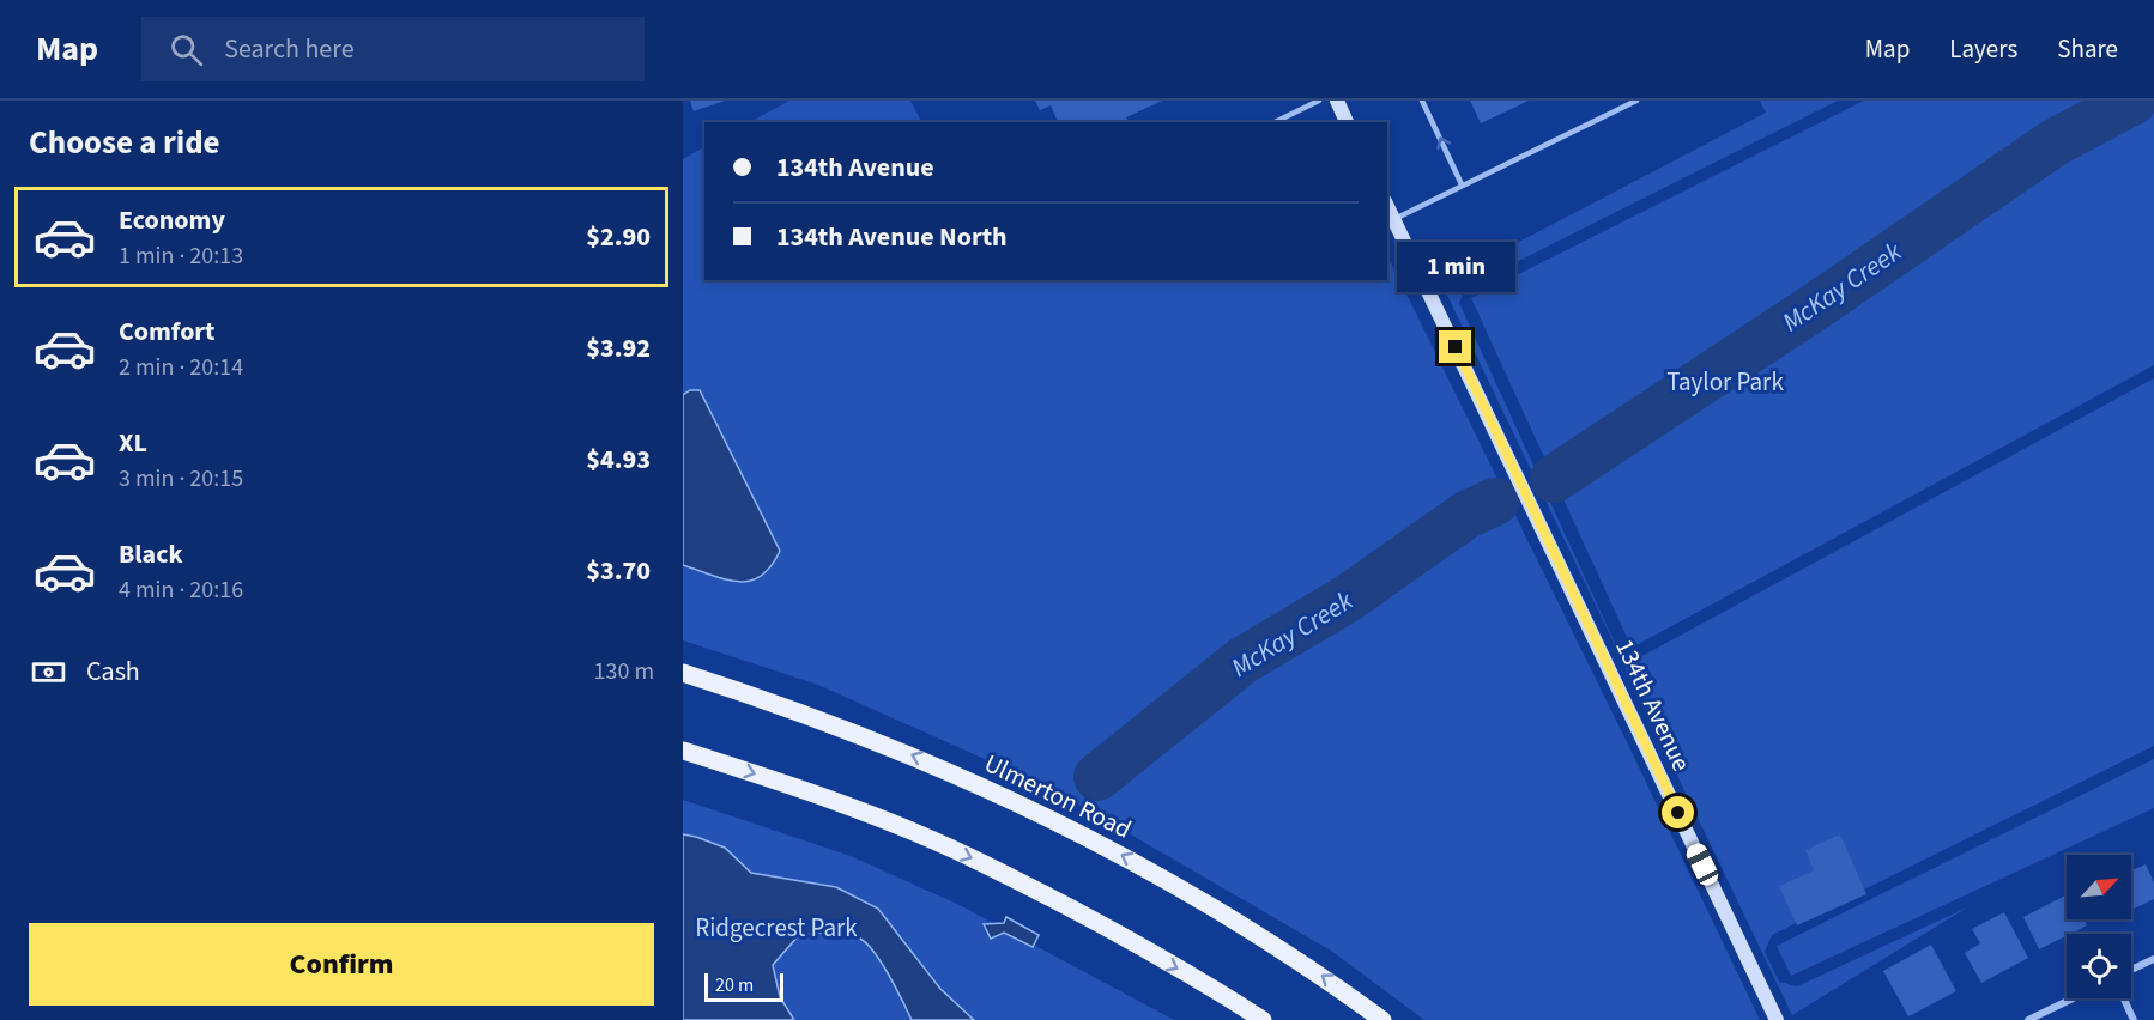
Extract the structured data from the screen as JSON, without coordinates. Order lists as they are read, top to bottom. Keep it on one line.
{"streets":{"main road":["Ulmerton Road"],"street":["134th Avenue"]},"water":["McKay Creek"],"parks":["Taylor Park","Ridgecrest Park"],"scale_bar":"20 m","north":"top right","page":{"header":"Map","search":"Search here","nav":["Map","Layers","Share"],"heading":"Choose a ride","banner":["134th Avenue","134th Avenue North"],"list":[{"name":"Economy","note":"1 min · 20:13","value":"$2.90"},{"name":"Comfort","note":"2 min · 20:14","value":"$3.92"},{"name":"XL","note":"3 min · 20:15","value":"$4.93"},{"name":"Black","note":"4 min · 20:16","value":"$3.70"}],"bubble":"1 min","pay":["Cash","130 m"],"buttons":"Confirm","scale":"20 m"}}
